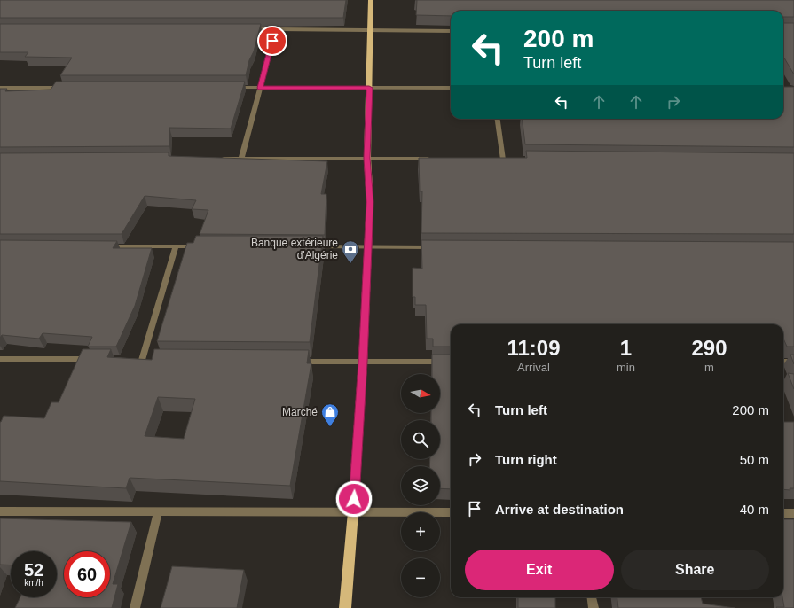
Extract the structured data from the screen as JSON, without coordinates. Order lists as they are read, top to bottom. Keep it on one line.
{"places":{"bank":["Banque extérieure d'Algérie"],"shop":["Marché"]},"north":"right","page":{"turn":["200 m","Turn left"],"eta":["11:09","Arrival","1","min","290","m"],"map_buttons":["+","−"],"list":[{"name":"Turn left","value":"200 m"},{"name":"Turn right","value":"50 m"},{"name":"Arrive at destination","value":"40 m"}],"buttons":["Exit","Share"],"speed":"52 km/h","limit":"60"}}
